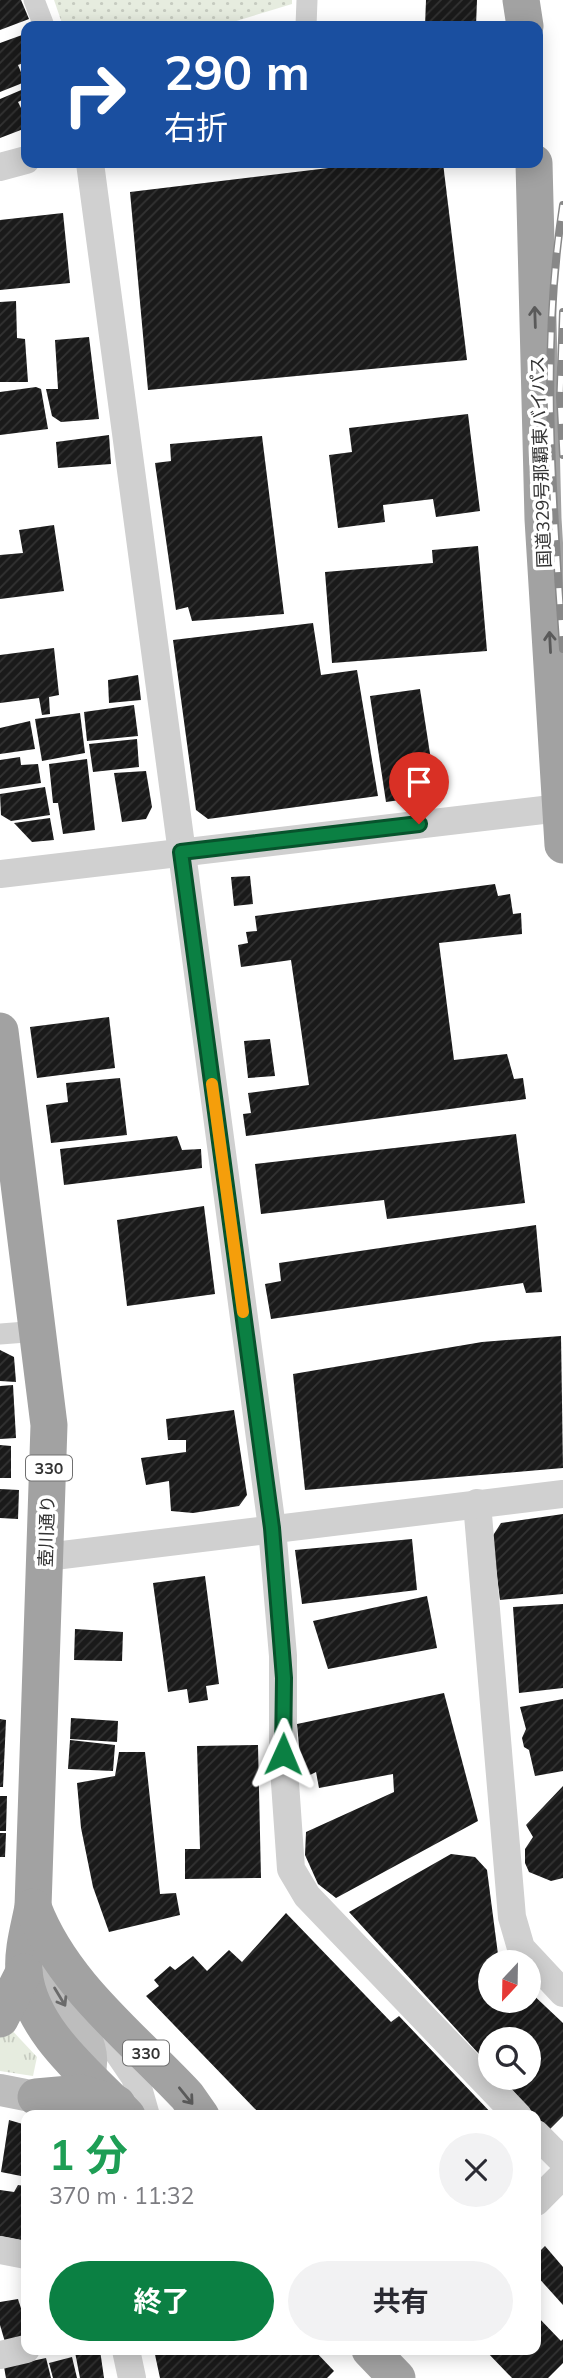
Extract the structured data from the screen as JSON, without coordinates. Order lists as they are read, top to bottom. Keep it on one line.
{"streets":{"highway":["国道329号那覇東バイパス","330","壺川通り"]},"crossings":[["330","壺川通り"]],"one_way":["国道329号那覇東バイパス"],"north":"bottom","page":{"turn":["290 m","右折"],"heading":["1 分","370 m · 11:32"],"buttons":["終了","共有"]}}
